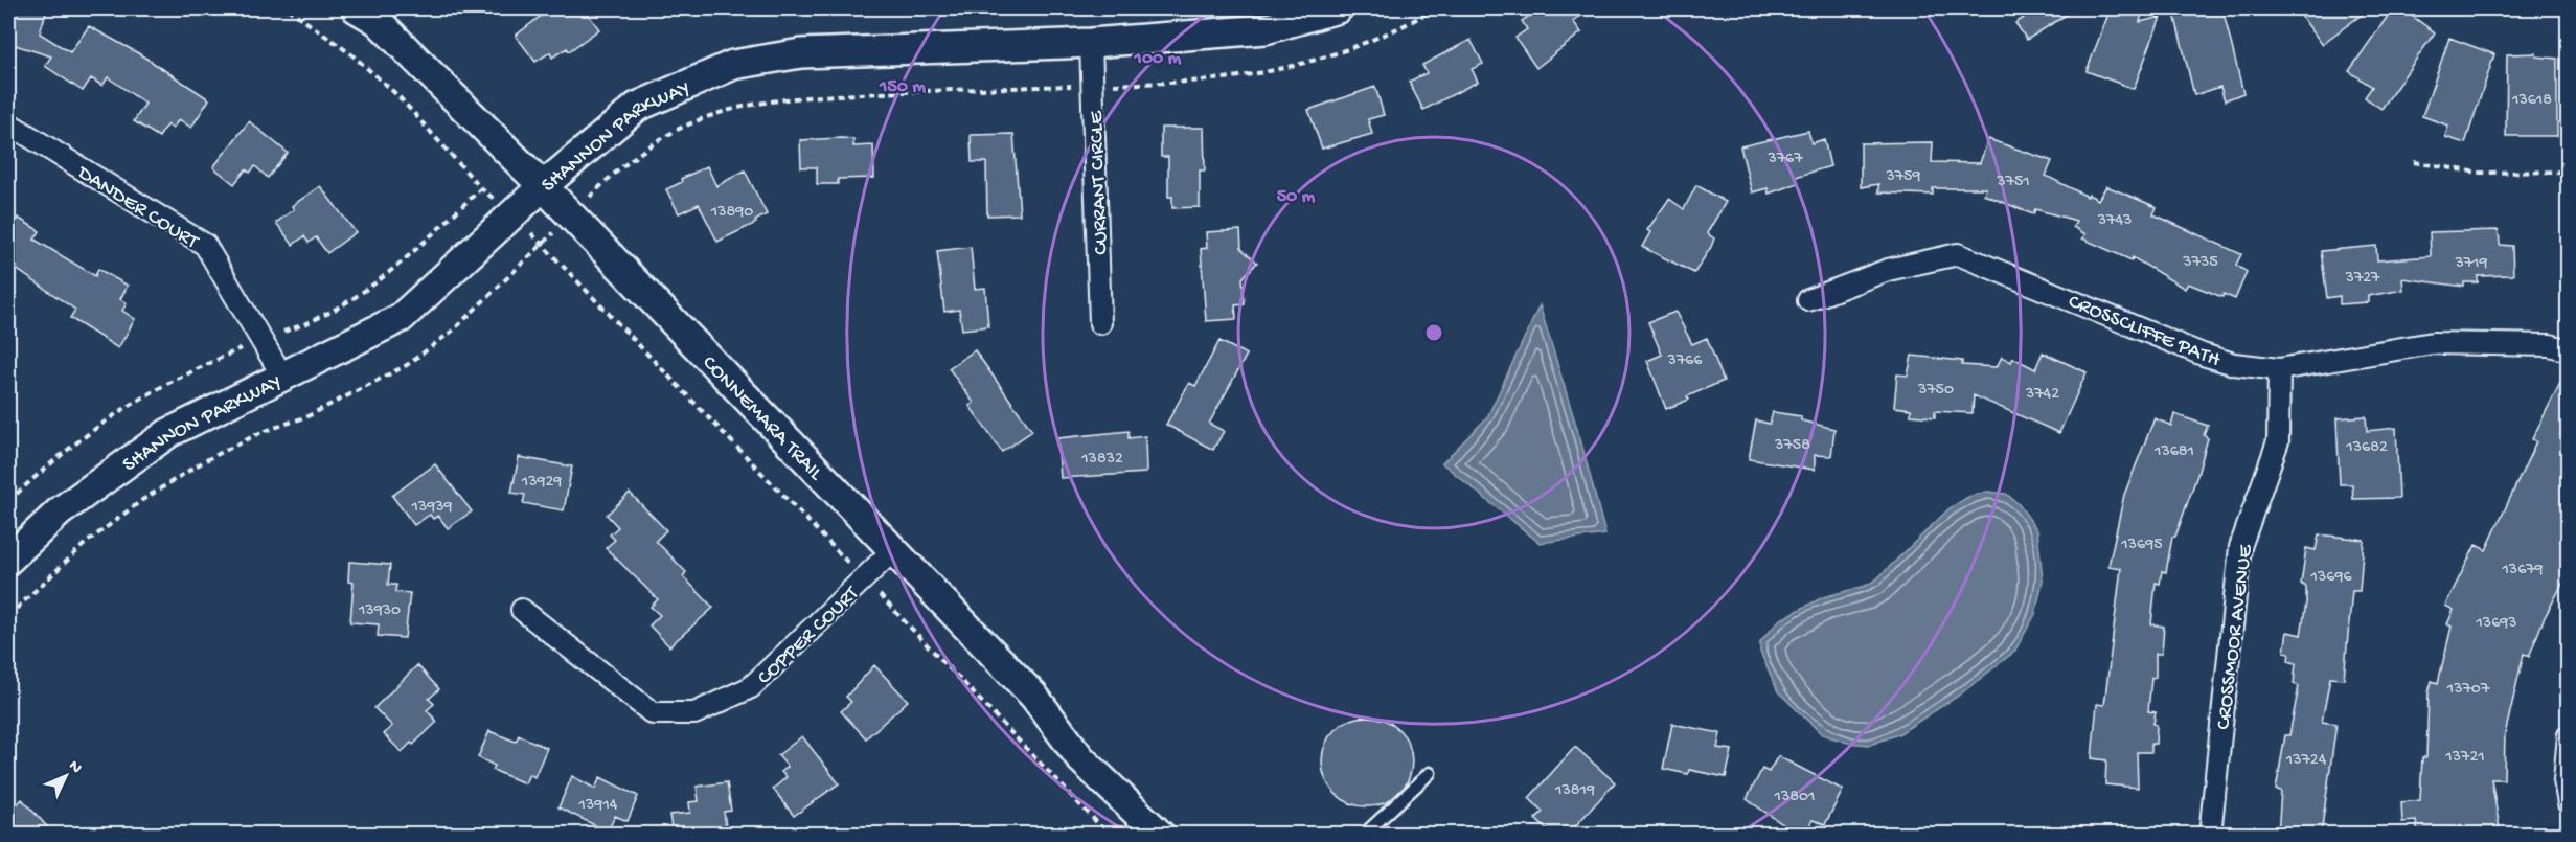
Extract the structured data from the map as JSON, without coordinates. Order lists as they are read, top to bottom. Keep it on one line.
{"streets":{"street":["SHANNON PARKWAY","CURRANT CIRCLE","DANDER COURT","CROSSCLIFFE PATH","CONNEMARA TRAIL","COPPER COURT","CROSSMOOR AVENUE"]},"crossings":[["SHANNON PARKWAY","CURRANT CIRCLE"],["SHANNON PARKWAY","DANDER COURT"],["SHANNON PARKWAY","CONNEMARA TRAIL"],["CROSSCLIFFE PATH","CROSSMOOR AVENUE"],["CONNEMARA TRAIL","COPPER COURT"]],"house_numbers":["13618","3767","3759","3751","13890","3743","3735","3719","3727","3766","3750","3742","3758","13682","13681","13832","13929","13939","13695","13679","13696","13930","13693","13707","13721","13724","13819","13801","13914"],"north":"top right","rings":["100 m","150 m","50 m"]}
